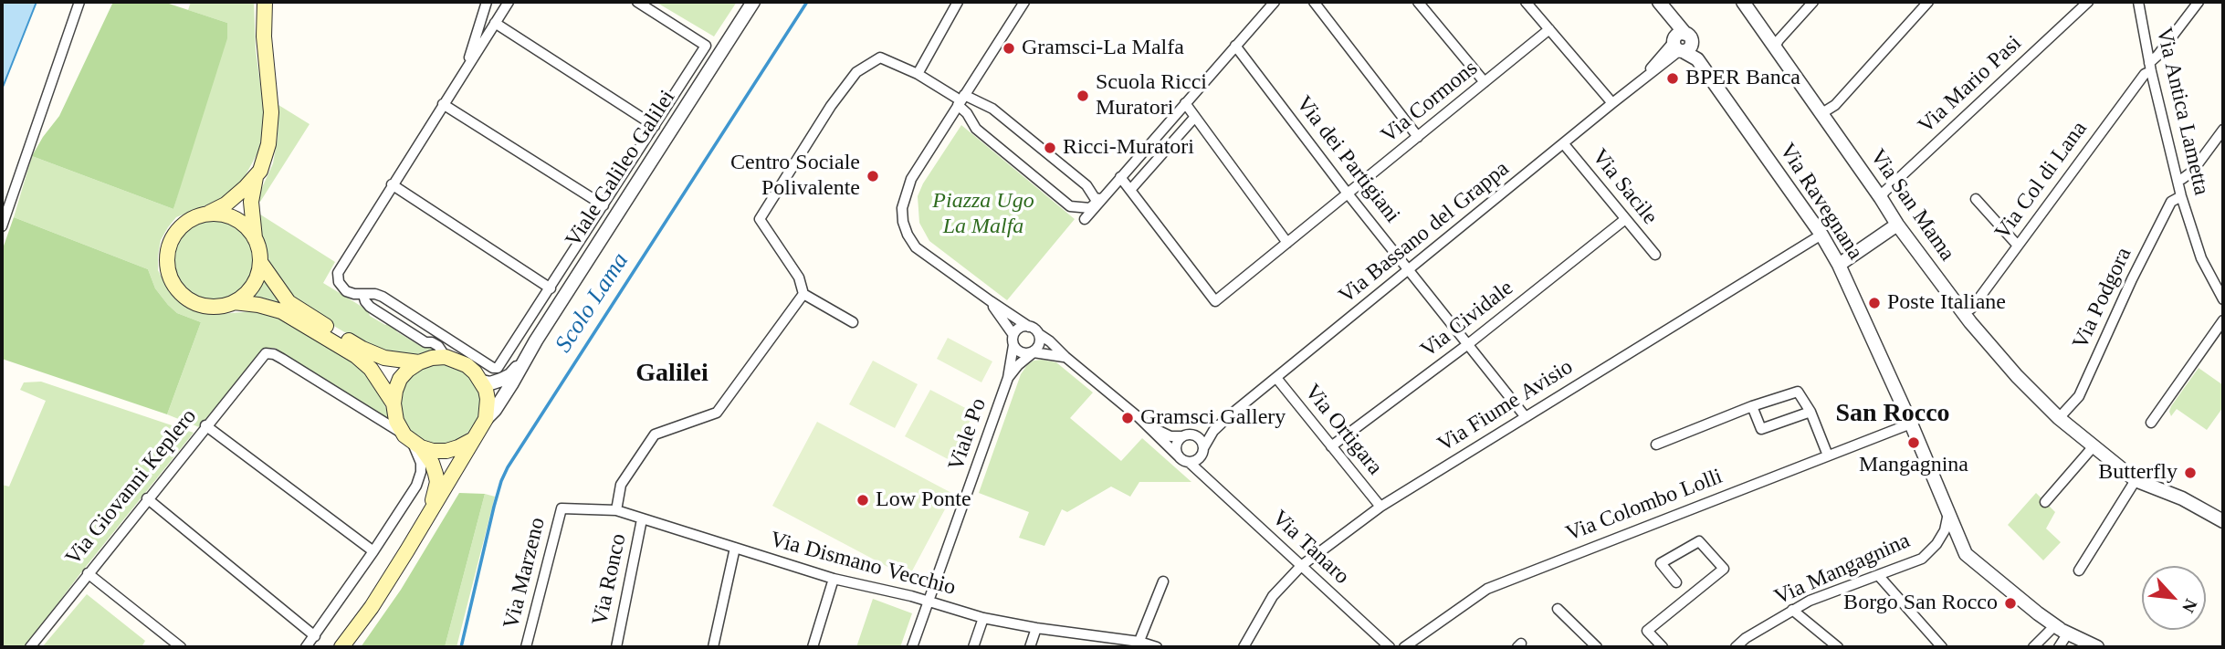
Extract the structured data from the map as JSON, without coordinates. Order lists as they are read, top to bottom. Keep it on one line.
{"streets":{"street":["Via Mario Pasi","Via Cormons","Via Antica Lametta","Via dei Partigiani","Viale Galileo Galilei","Via Col di Lana","Via Sacile","Via Ravegnana","Via San Mama","Via Bassano del Grappa","Via Podgora","Via Cividale","Via Fiume Avisio","Via Ortigara","Viale Po","Via Giovanni Keplero","Via Colombo Lolli","Via Tanaro","Via Dismano Vecchio","Via Mangagnina","Via Marzeno","Via Ronco"]},"crossings":[["Via Mario Pasi","Via San Mama"],["Via Cormons","Via dei Partigiani"],["Via Antica Lametta","Via Col di Lana"],["Via Antica Lametta","Via Podgora"],["Via dei Partigiani","Via Bassano del Grappa"],["Via dei Partigiani","Via Cividale"],["Via dei Partigiani","Via Fiume Avisio"],["Viale Galileo Galilei","Via Giovanni Keplero"],["Via Col di Lana","Via San Mama"],["Via Sacile","Via Bassano del Grappa"],["Via Sacile","Via Cividale"],["Via Ravegnana","Via Bassano del Grappa"],["Via Ravegnana","Via Fiume Avisio"],["Via Ravegnana","Via Colombo Lolli"],["Via Ravegnana","Via Mangagnina"],["Via San Mama","Via Podgora"],["Via Bassano del Grappa","Via Ortigara"],["Via Bassano del Grappa","Via Tanaro"],["Via Cividale","Via Ortigara"],["Via Fiume Avisio","Via Ortigara"],["Via Fiume Avisio","Via Tanaro"],["Viale Po","Via Dismano Vecchio"],["Via Dismano Vecchio","Via Marzeno"],["Via Dismano Vecchio","Via Ronco"]],"districts":["Galilei","San Rocco"],"water":["Scolo Lama"],"parks":["Piazza Ugo La Malfa"],"places":["Gramsci-La Malfa","BPER Banca","Scuola Ricci Muratori","Ricci-Muratori","Centro Sociale Polivalente","Poste Italiane","Gramsci Gallery","Mangagnina","Butterfly","Low Ponte","Borgo San Rocco"],"north":"bottom right"}
